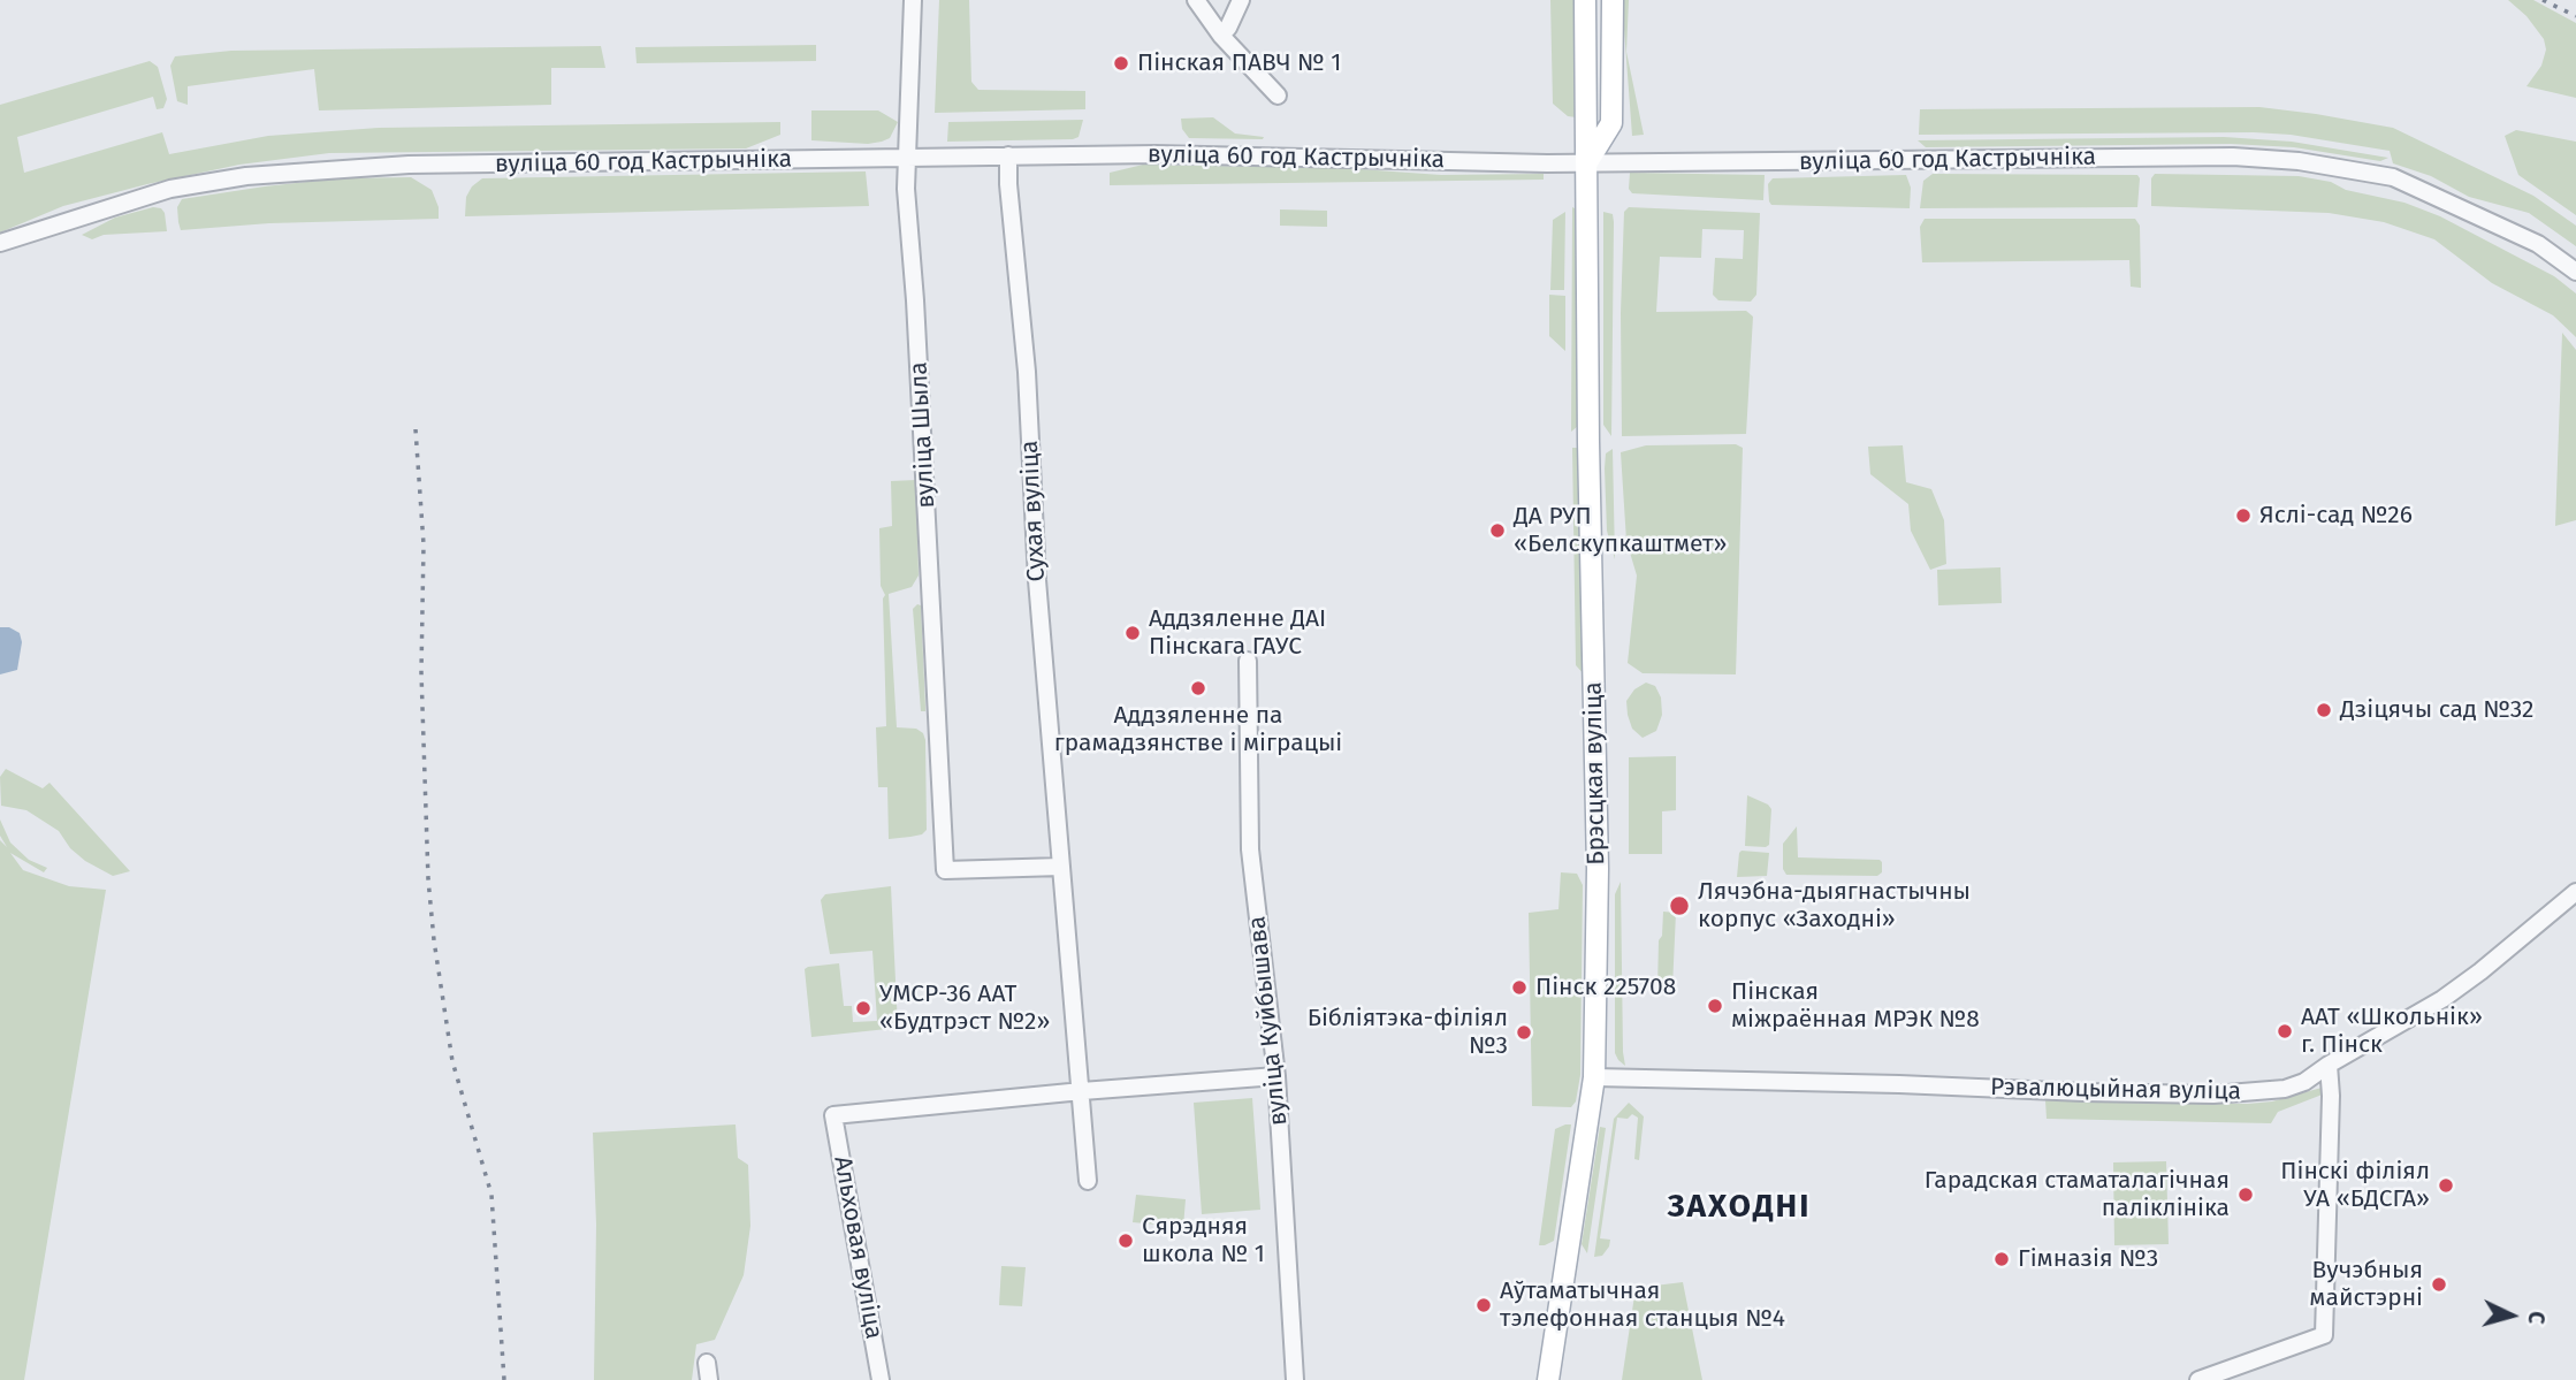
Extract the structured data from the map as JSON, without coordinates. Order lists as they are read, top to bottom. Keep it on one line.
{"streets":{"main road":["Брэсцкая вуліца"],"street":["вуліца 60 год Кастрычніка","вуліца Шыла","Сухая вуліца","вуліца Куйбышава","Рэвалюцыйная вуліца","Альховая вуліца"]},"crossings":[["вуліца 60 год Кастрычніка","вуліца Шыла"],["вуліца 60 год Кастрычніка","Сухая вуліца"],["вуліца 60 год Кастрычніка","Брэсцкая вуліца"],["вуліца Шыла","Сухая вуліца"],["Сухая вуліца","Альховая вуліца"],["Брэсцкая вуліца","Рэвалюцыйная вуліца"]],"districts":["ЗАХОДНІ"],"places":["Пінская ПАВЧ № 1","Яслі-сад №26","ДА РУП «Белскупкаштмет»","Аддзяленне ДАІ Пінскага ГАУС","Аддзяленне па грамадзянстве і міграцыі","Дзіцячы сад №32","Лячэбна-дыягнастычны корпус «Заходні»","Пінск 225708","Пінская міжраённая МРЭК №8","УМСР-36 ААТ «Будтрэст №2»","ААТ «Школьнік» г. Пінск","Бібліятэка-філіял №3","Пінскі філіял УА «БДСГА»","Гарадская стаматалагічная паліклініка","Сярэдняя школа № 1","Гімназія №3","Вучэбныя майстэрні","Аўтаматычная тэлефонная станцыя №4"],"north":"right"}
